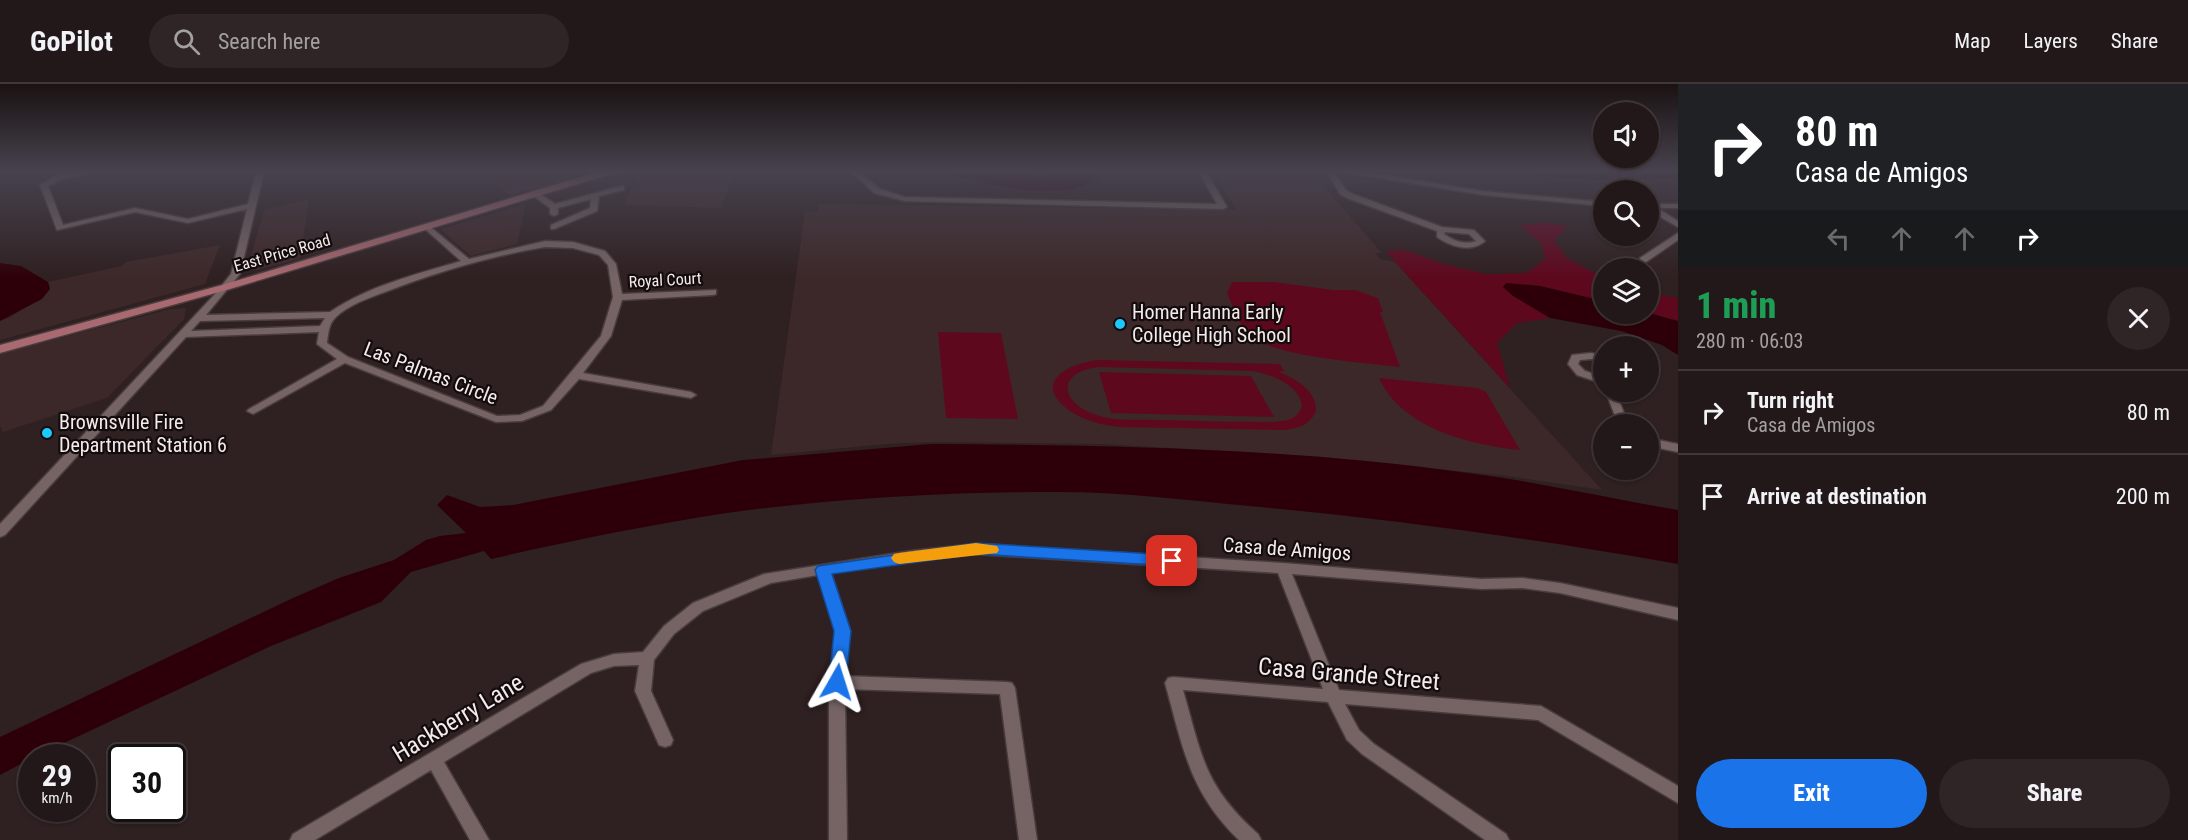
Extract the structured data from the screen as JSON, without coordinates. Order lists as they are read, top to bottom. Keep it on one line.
{"streets":{"main road":["East Price Road"],"street":["Royal Court","Las Palmas Circle","Casa de Amigos","Casa Grande Street","Hackberry Lane"]},"crossings":[["Royal Court","Las Palmas Circle"],["Casa de Amigos","Hackberry Lane"]],"places":["Homer Hanna Early College High School","Brownsville Fire Department Station 6"],"page":{"header":"GoPilot","search":"Search here","nav":["Map","Layers","Share"],"turn":["80 m","Casa de Amigos"],"map_buttons":["+","−"],"heading":["1 min","280 m · 06:03"],"list":[{"name":"Turn right","note":"Casa de Amigos","value":"80 m"},{"name":"Arrive at destination","value":"200 m"}],"speed":"29 km/h","limit":"30","buttons":["Exit","Share"]}}
